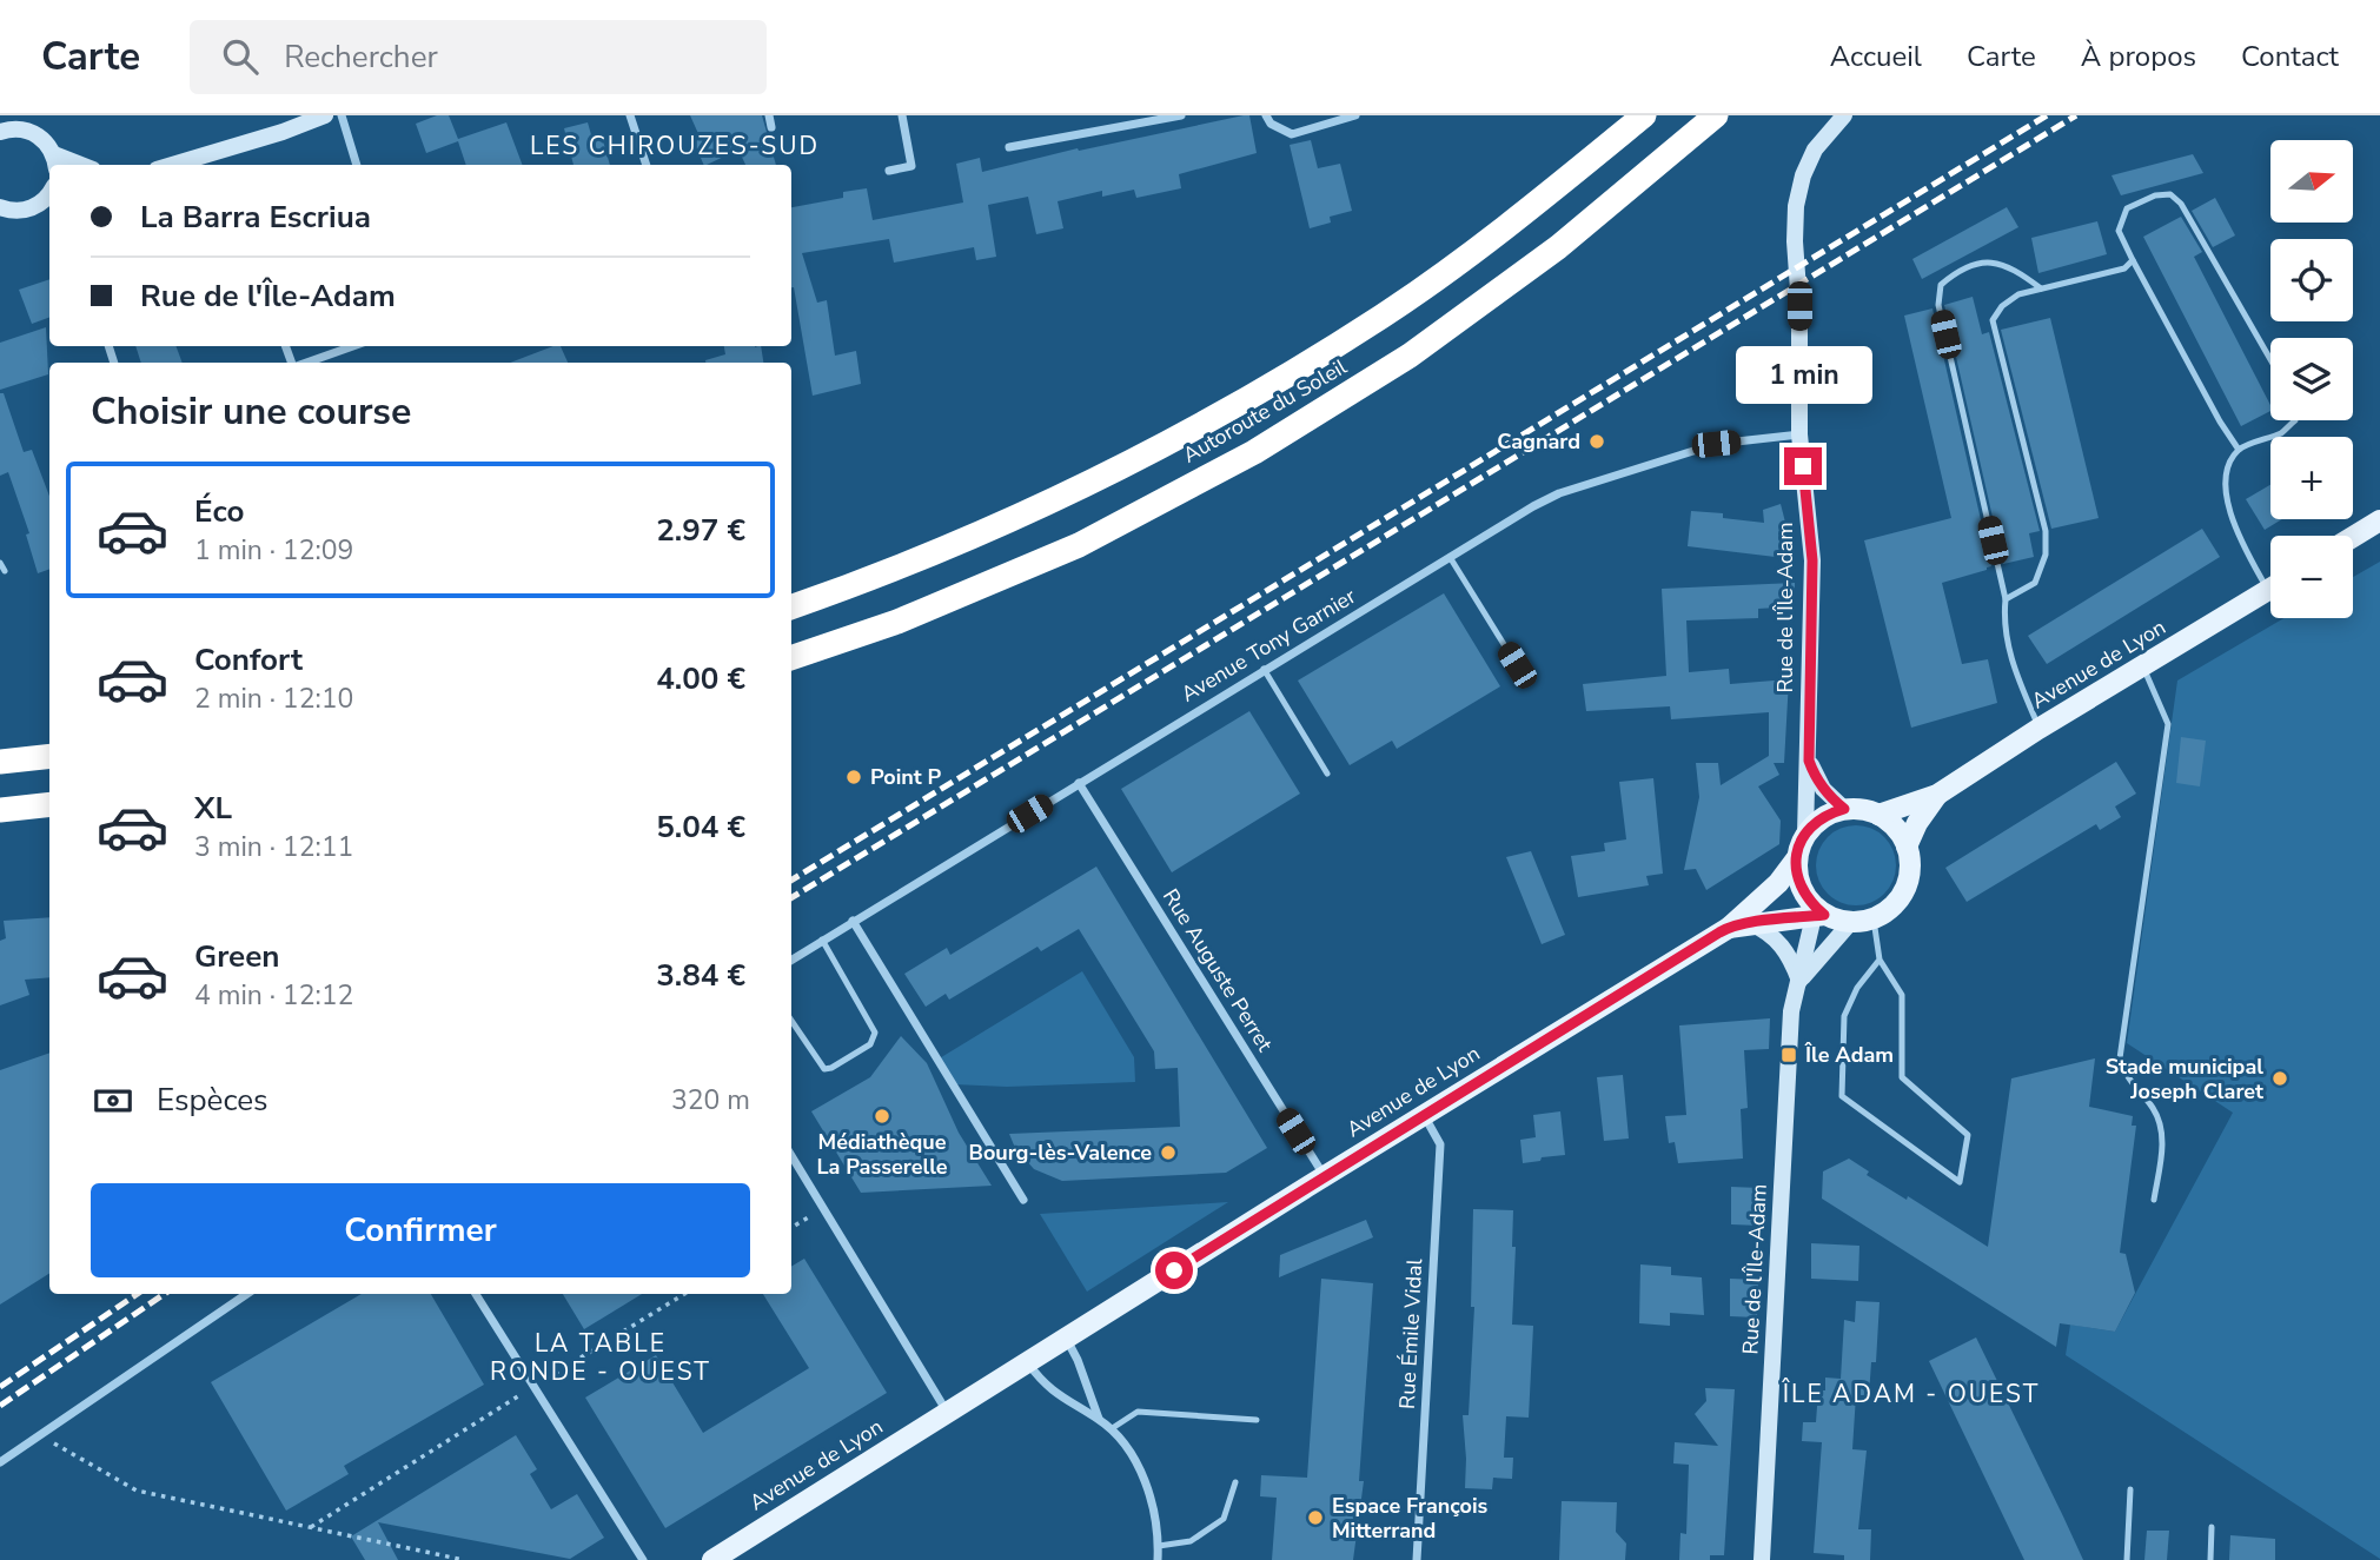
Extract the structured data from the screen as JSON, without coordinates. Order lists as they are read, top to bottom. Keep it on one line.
{"streets":{"highway":["Autoroute du Soleil"],"main road":["Avenue de Lyon"],"street":["Rue de l'Île-Adam","Avenue Tony Garnier","Rue Auguste Perret","Rue Émile Vidal"]},"crossings":[["Rue de l'Île-Adam","Avenue Tony Garnier"],["Rue de l'Île-Adam","Avenue de Lyon"],["Avenue Tony Garnier","Rue Auguste Perret"],["Avenue de Lyon","Rue Auguste Perret"],["Avenue de Lyon","Rue Émile Vidal"]],"districts":["LES CHIROUZES-SUD","LA TABLE RONDE - OUEST","ÎLE ADAM - OUEST"],"places":{"other":["Cagnard","Point P","Stade municipal Joseph Claret","Médiathèque La Passerelle","Bourg-lès-Valence","Espace François Mitterrand"],"transit":["Île Adam"]},"north":"right","page":{"header":"Carte","search":"Rechercher","nav":["Accueil","Carte","À propos","Contact"],"map_buttons":["+","−"],"banner":["La Barra Escriua","Rue de l'Île-Adam"],"bubble":"1 min","heading":"Choisir une course","list":[{"name":"Éco","note":"1 min · 12:09","value":"2.97 €"},{"name":"Confort","note":"2 min · 12:10","value":"4.00 €"},{"name":"XL","note":"3 min · 12:11","value":"5.04 €"},{"name":"Green","note":"4 min · 12:12","value":"3.84 €"}],"pay":["Espèces","320 m"],"buttons":"Confirmer"}}
